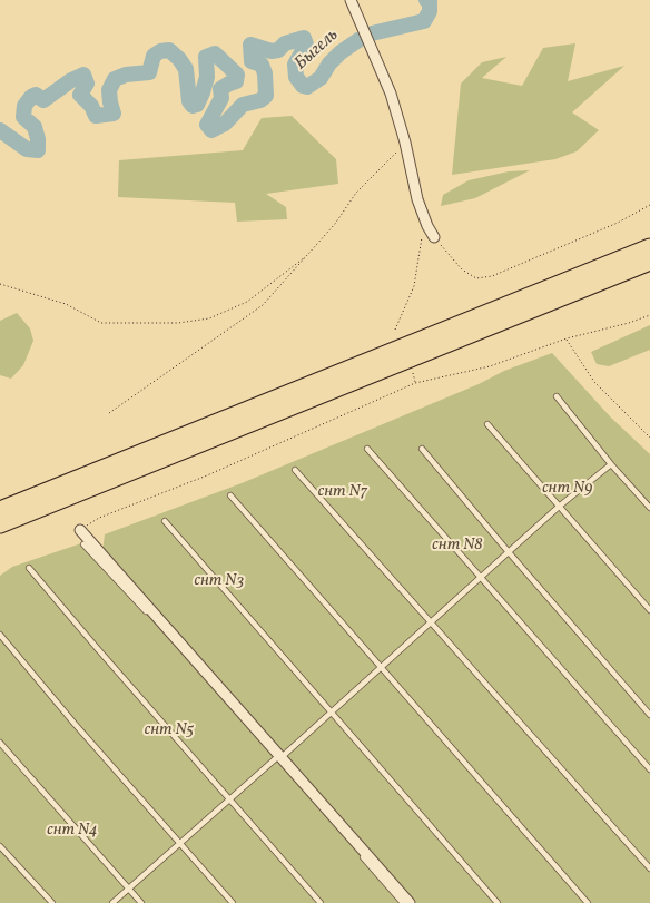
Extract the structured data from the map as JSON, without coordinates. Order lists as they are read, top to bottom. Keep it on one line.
{"water":["Быгель"],"parks":["снт N9","снт N7","снт N8","снт N3","снт N5","снт N4"]}
